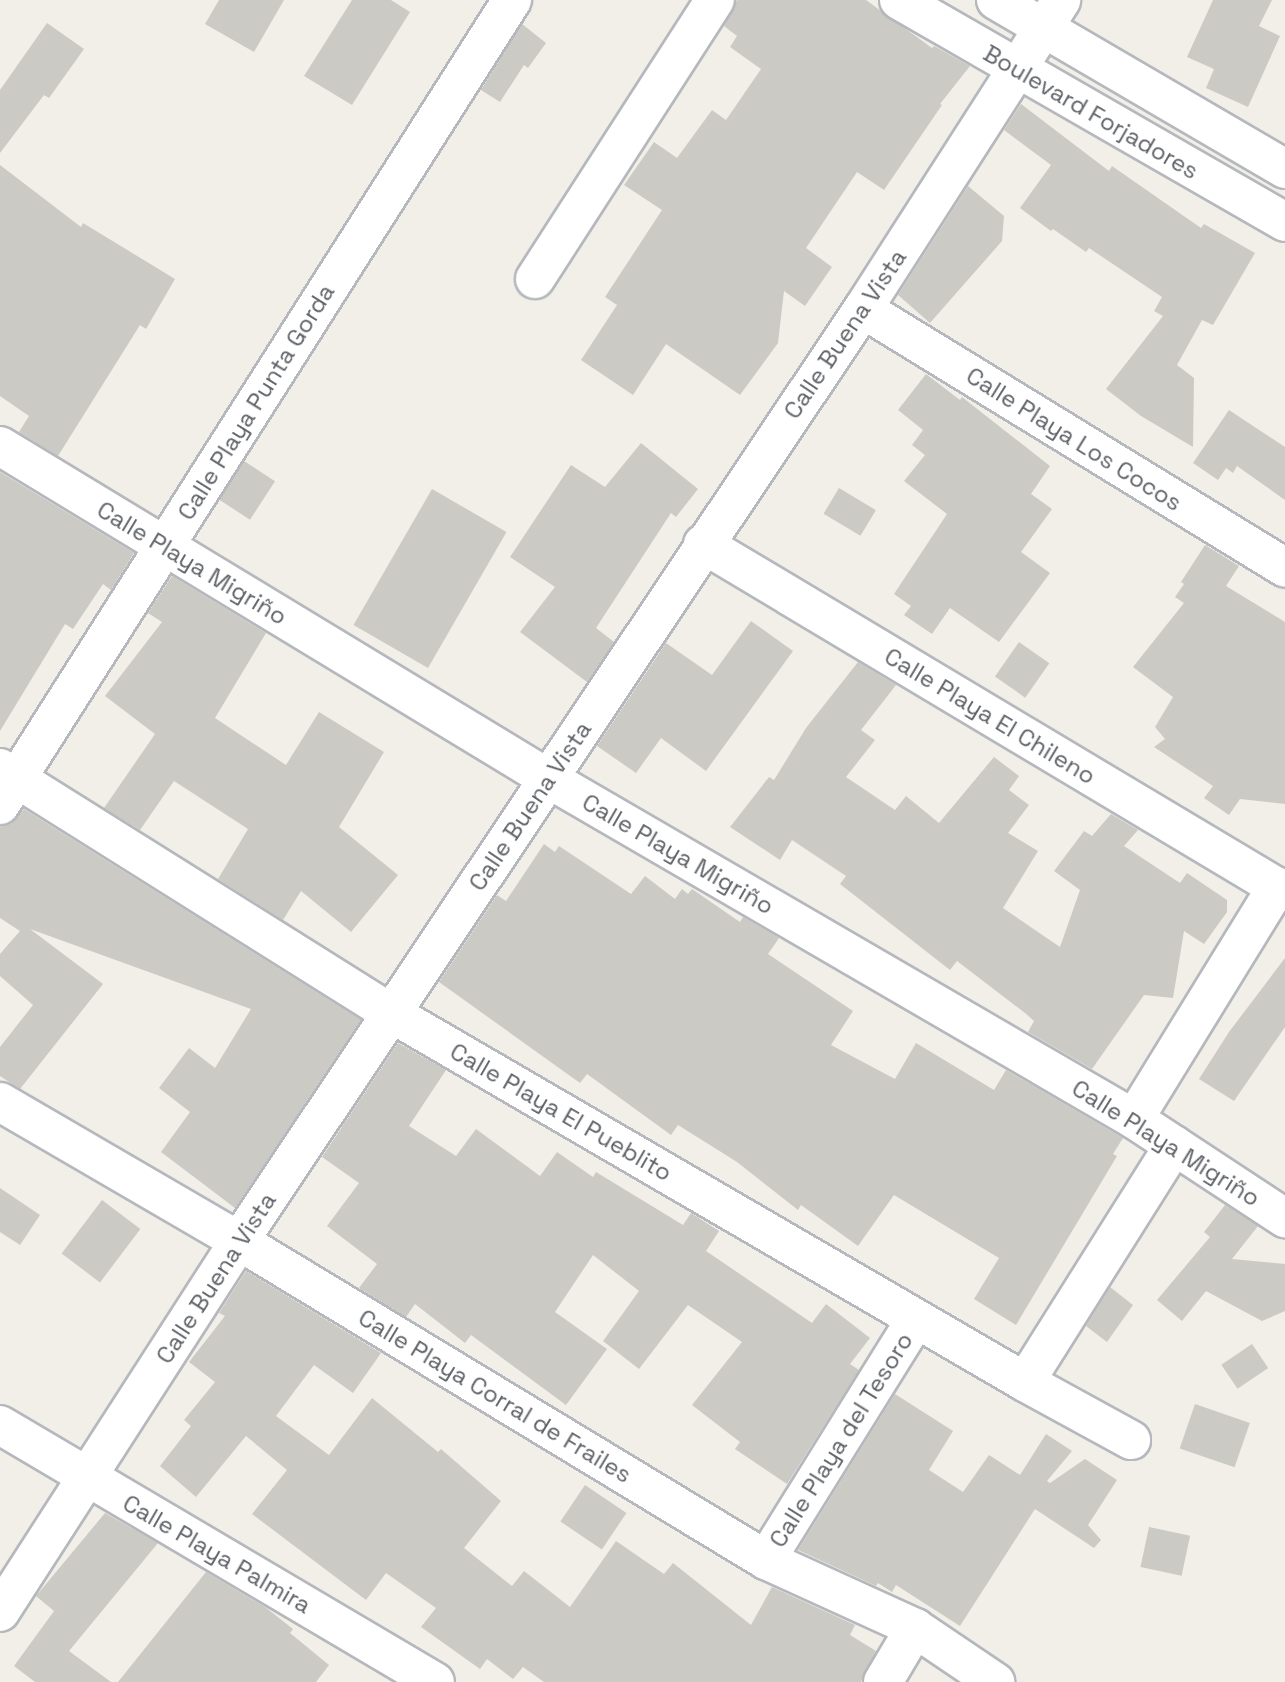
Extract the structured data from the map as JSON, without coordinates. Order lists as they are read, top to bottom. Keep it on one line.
{"streets":{"street":["Boulevard Forjadores","Calle Buena Vista","Calle Playa Punta Gorda","Calle Playa Los Cocos","Calle Playa Migriño","Calle Playa El Chileno","Calle Playa El Pueblito","Calle Playa Corral de Frailes","Calle Playa del Tesoro","Calle Playa Palmira"]},"crossings":[["Boulevard Forjadores","Calle Buena Vista"],["Calle Buena Vista","Calle Playa Los Cocos"],["Calle Buena Vista","Calle Playa Migriño"],["Calle Buena Vista","Calle Playa El Chileno"],["Calle Buena Vista","Calle Playa El Pueblito"],["Calle Buena Vista","Calle Playa Corral de Frailes"],["Calle Buena Vista","Calle Playa Palmira"],["Calle Playa Punta Gorda","Calle Playa Migriño"],["Calle Playa Punta Gorda","Calle Playa El Pueblito"],["Calle Playa Migriño","Calle Playa El Chileno"],["Calle Playa El Pueblito","Calle Playa del Tesoro"],["Calle Playa Corral de Frailes","Calle Playa del Tesoro"]]}
